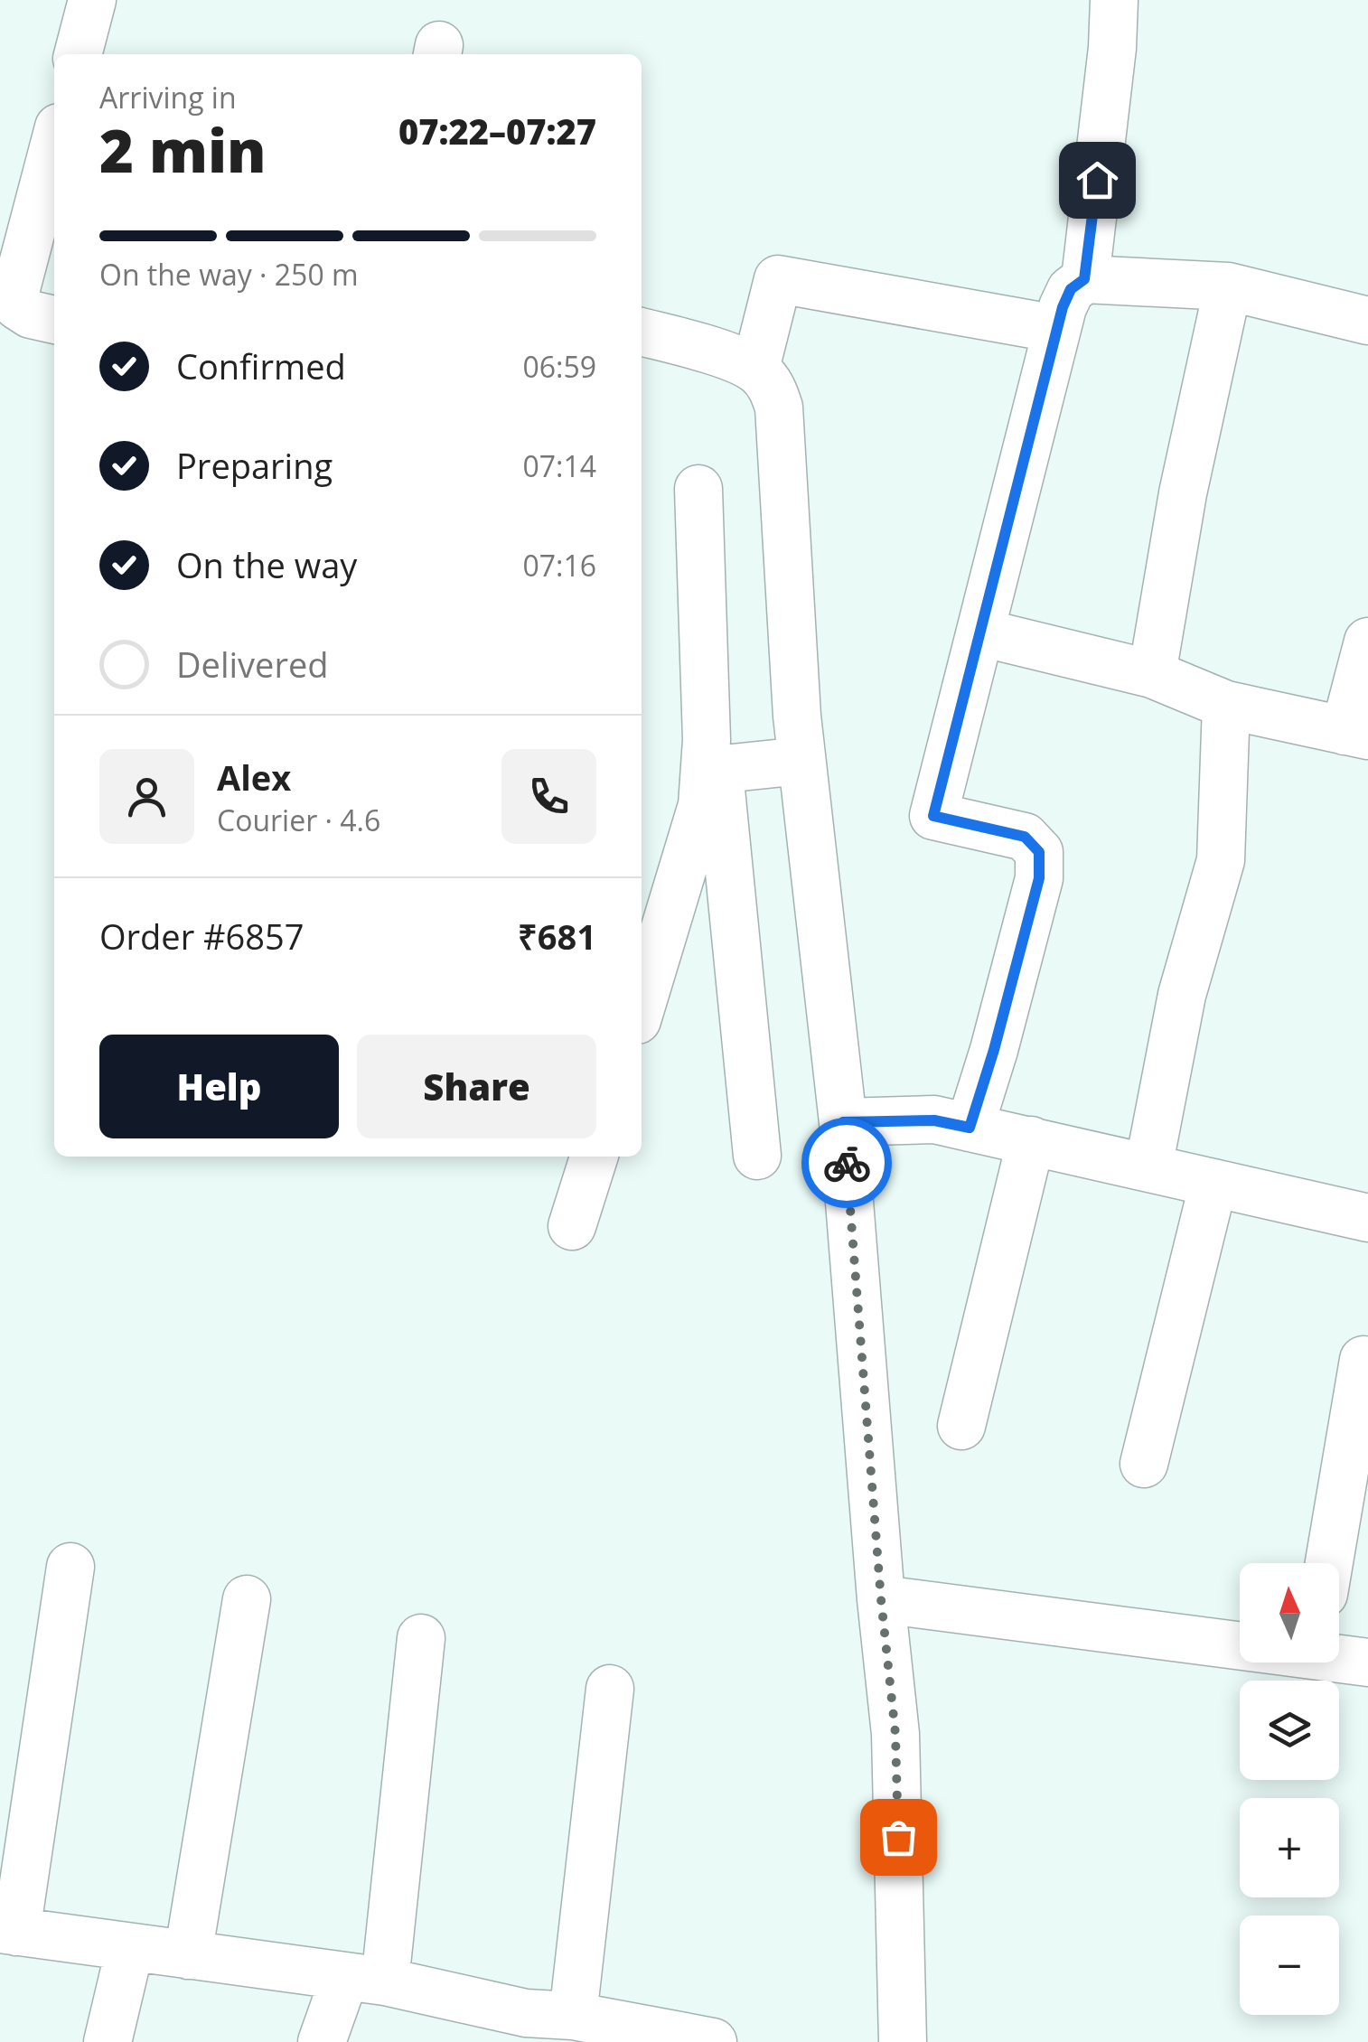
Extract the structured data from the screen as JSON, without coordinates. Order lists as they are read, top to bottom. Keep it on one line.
{"north":"top","page":{"heading":["2 min","Arriving in","07:22–07:27"],"panel":["Alex","Courier · 4.6","Order #6857","₹681"],"bar":"On the way · 250 m","list":[["Confirmed","06:59"],["Preparing","07:14"],["On the way","07:16"],"Delivered"],"buttons":["Help","Share"],"map_buttons":["+","−"]}}
